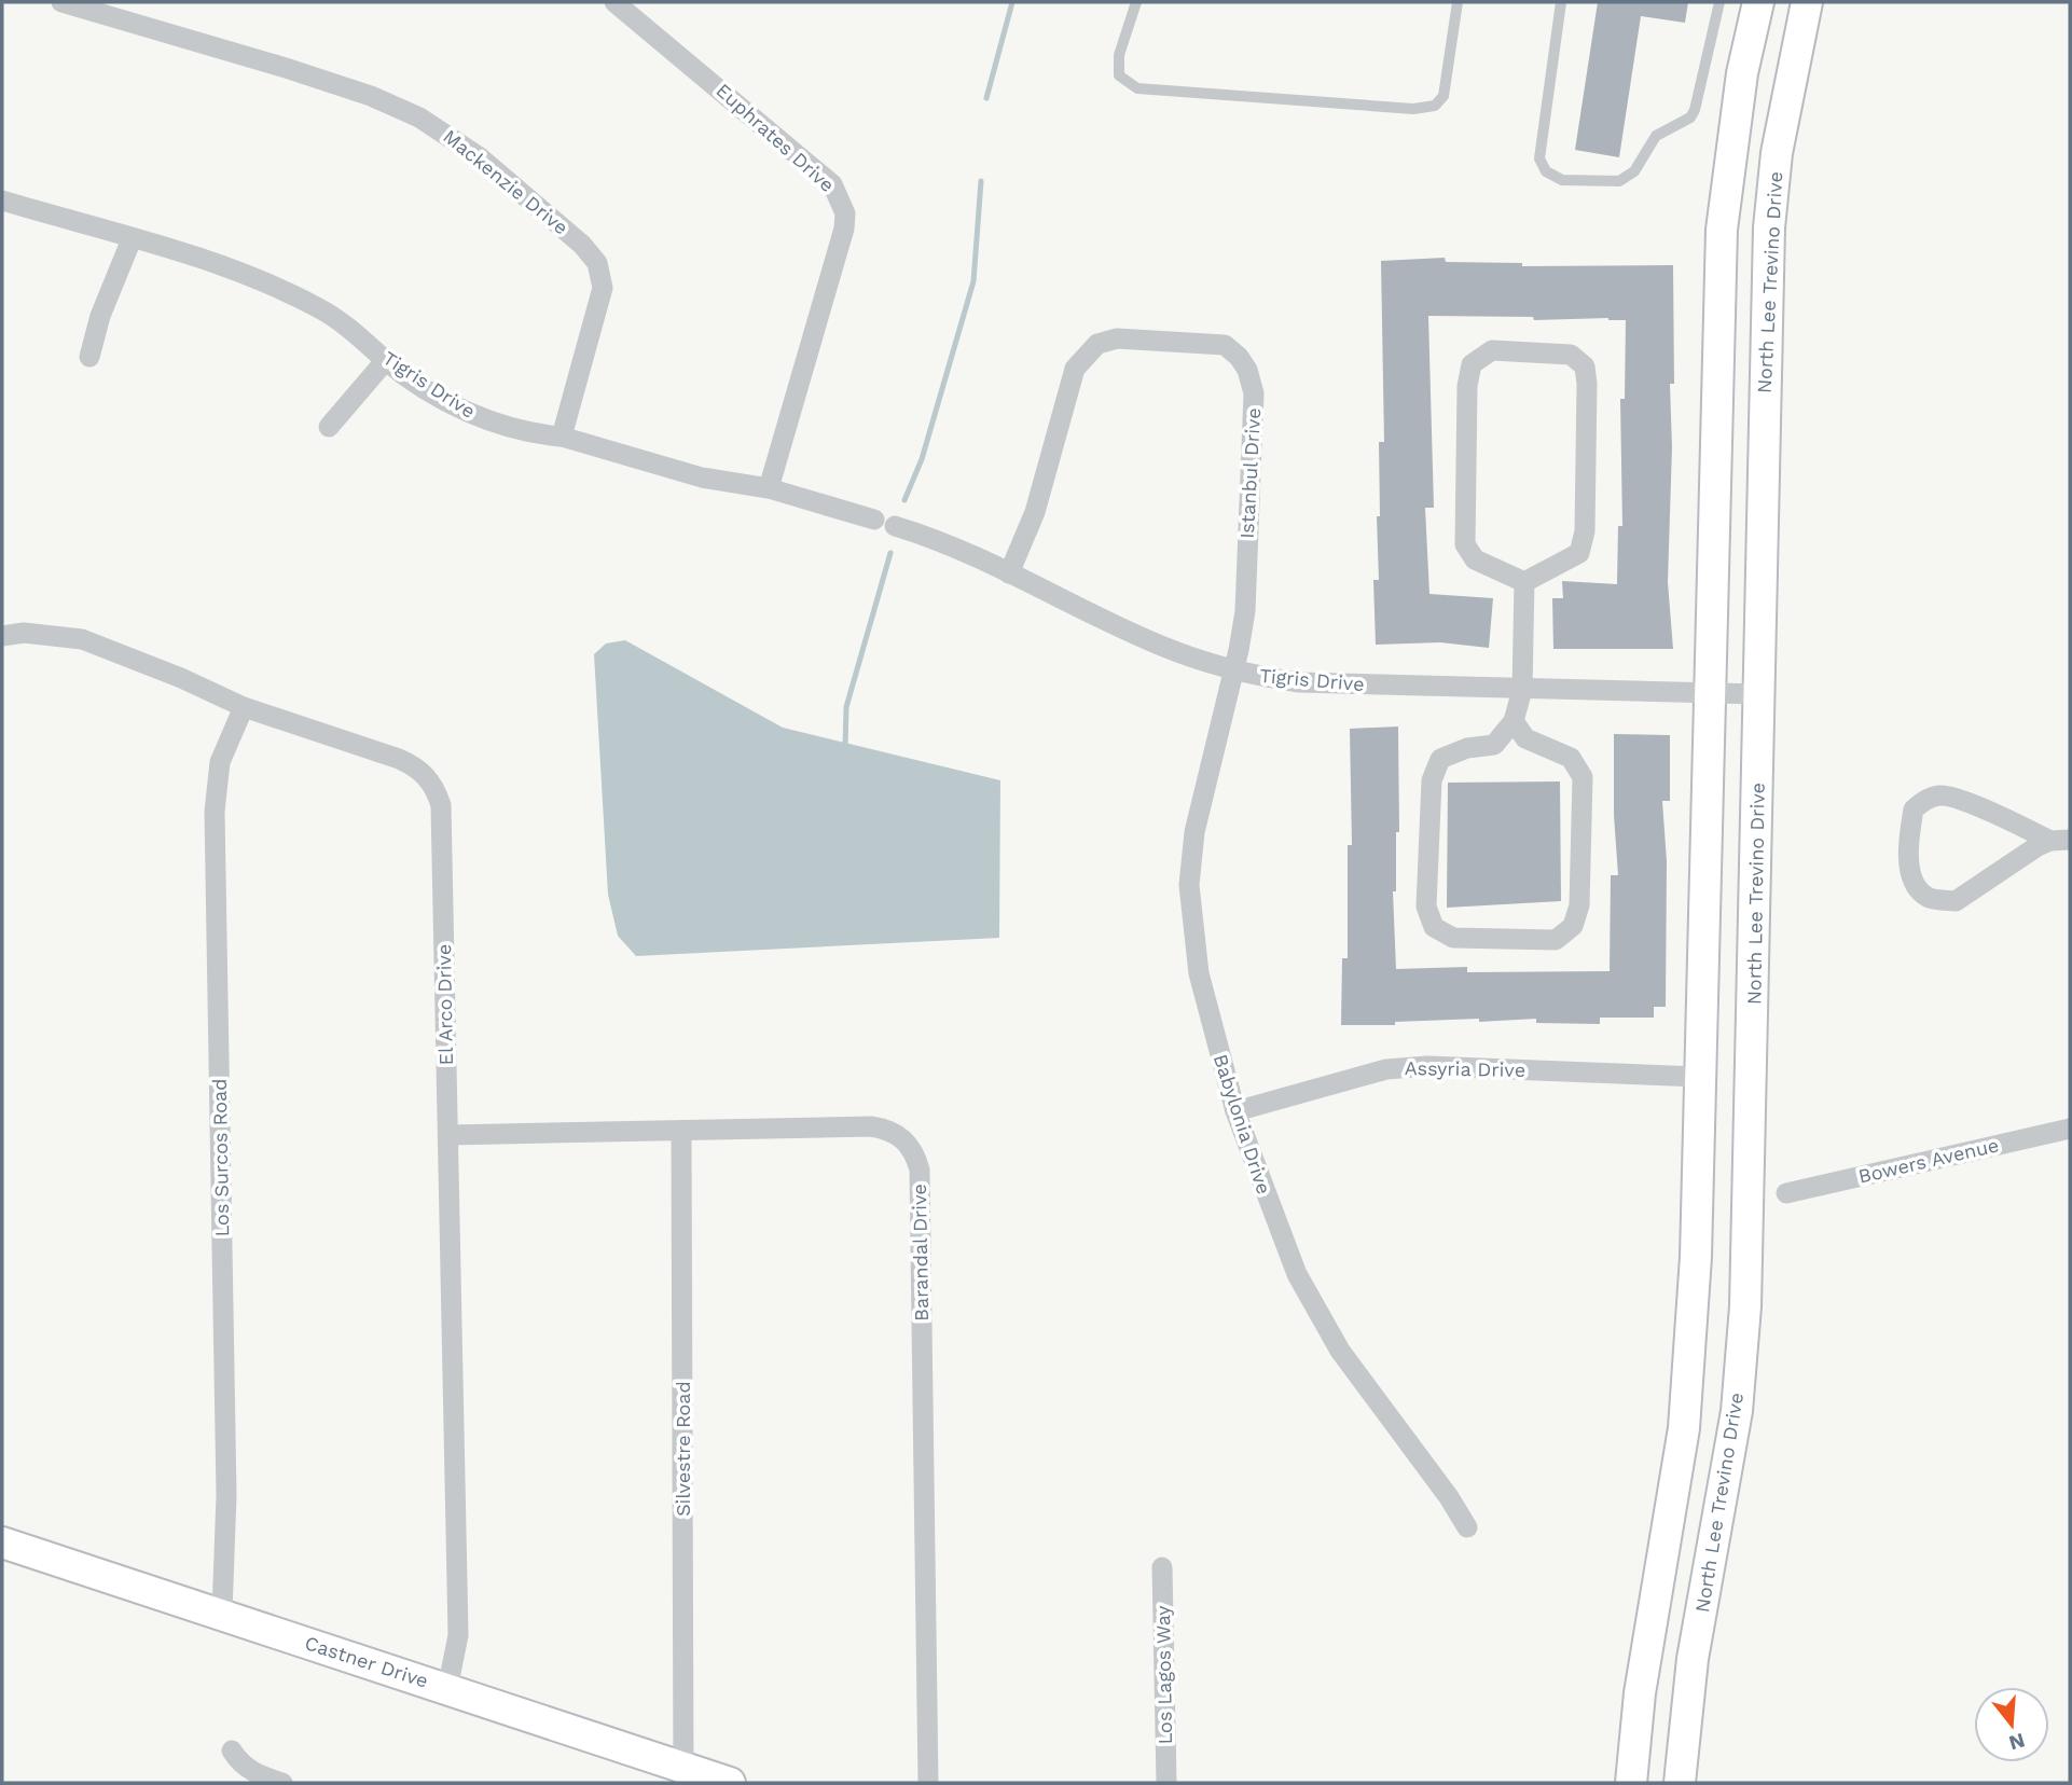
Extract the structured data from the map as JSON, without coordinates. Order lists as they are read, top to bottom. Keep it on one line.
{"streets":{"main road":["North Lee Trevino Drive","Castner Drive"],"street":["Euphrates Drive","Mackenzie Drive","Tigris Drive","Istanbul Drive","El Arco Drive","Assyria Drive","Babylonia Drive","Los Surcos Road","Bowers Avenue","Barandal Drive","Silvestre Road","Los Lagos Way"]},"crossings":[["Euphrates Drive","Tigris Drive"],["Mackenzie Drive","Tigris Drive"],["North Lee Trevino Drive","Tigris Drive"],["Tigris Drive","Istanbul Drive"],["Tigris Drive","Babylonia Drive"],["Istanbul Drive","Babylonia Drive"],["El Arco Drive","Los Surcos Road"],["El Arco Drive","Barandal Drive"],["El Arco Drive","Castner Drive"],["Assyria Drive","Babylonia Drive"],["Los Surcos Road","Castner Drive"],["Barandal Drive","Silvestre Road"],["Silvestre Road","Castner Drive"]],"north":"bottom"}
